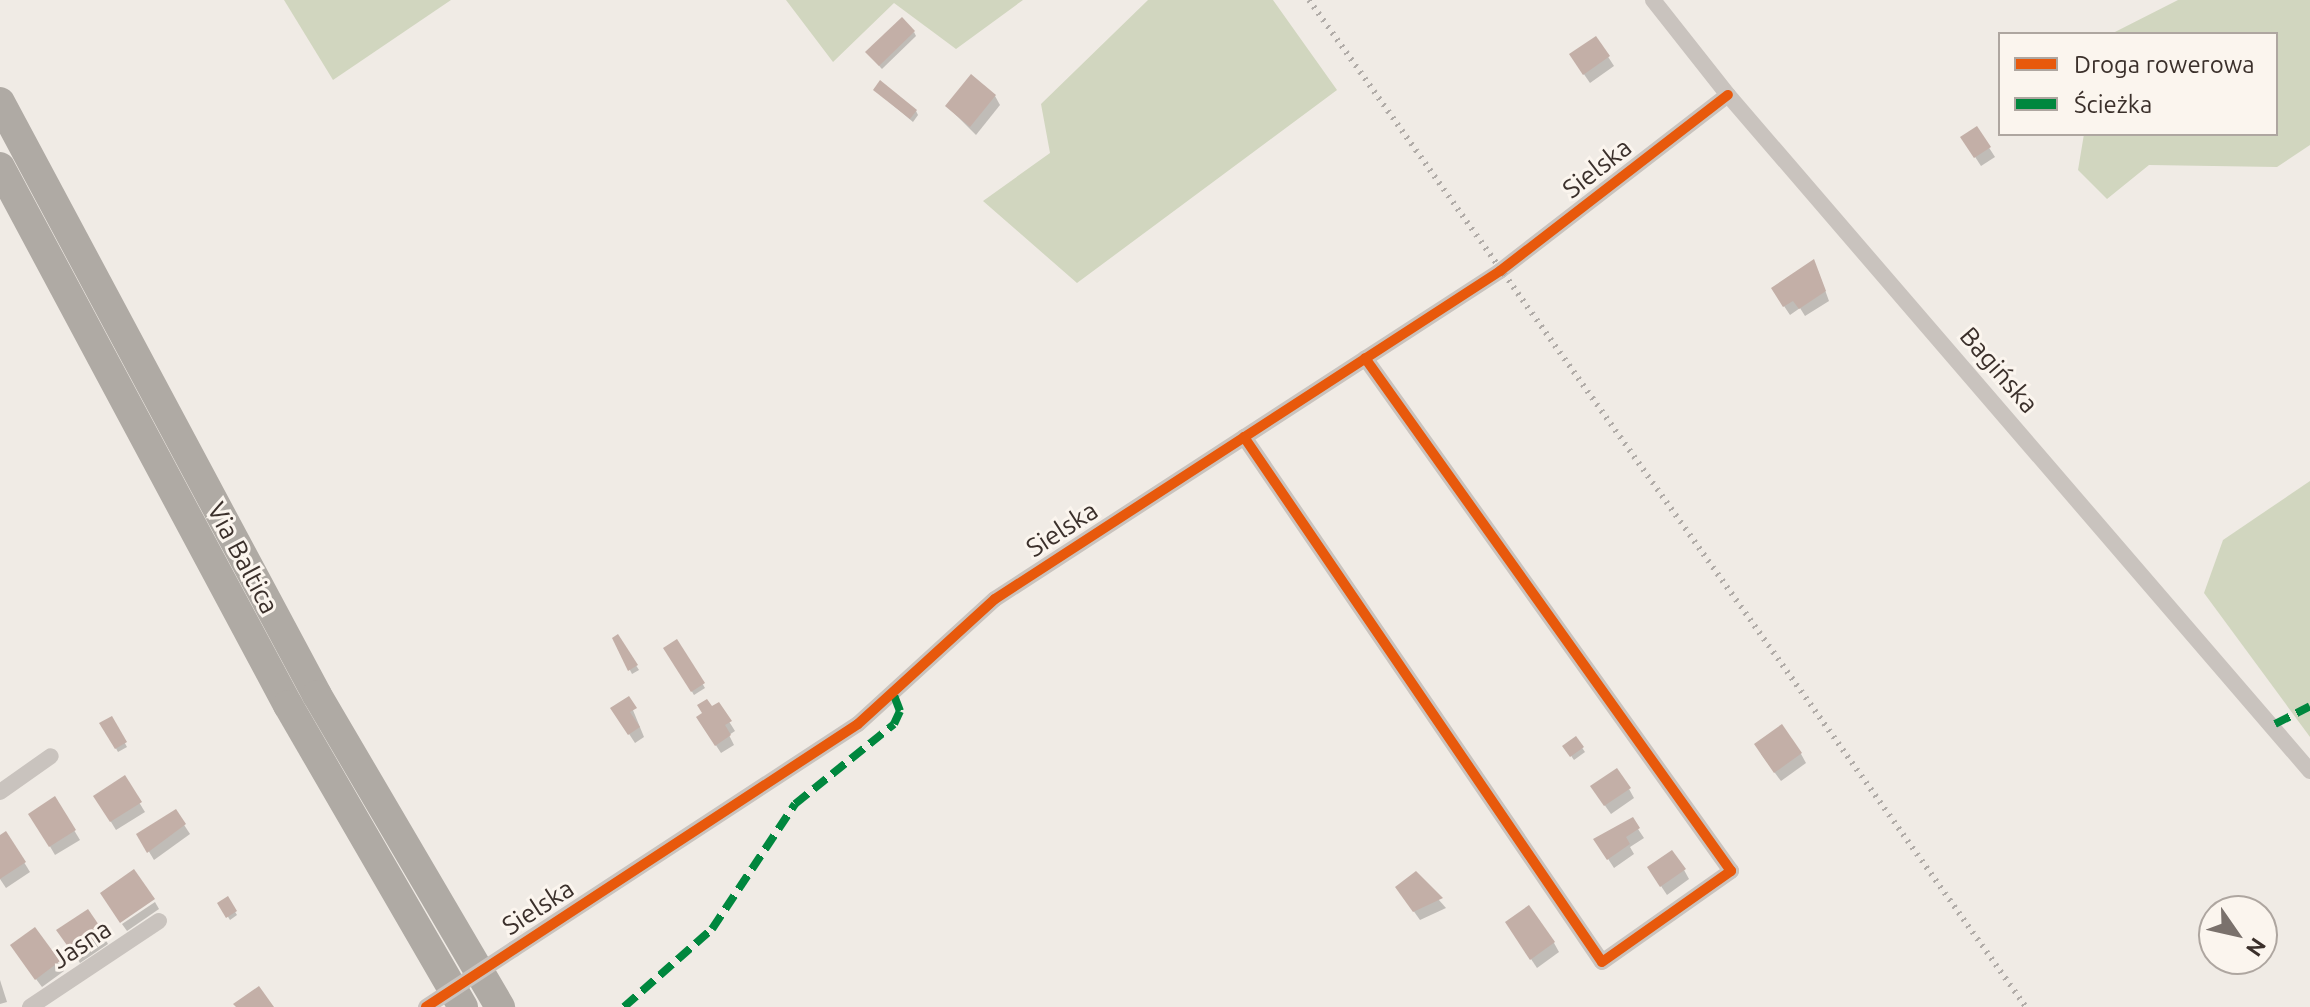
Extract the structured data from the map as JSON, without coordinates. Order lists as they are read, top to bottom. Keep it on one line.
{"streets":{"highway":["Via Baltica"],"street":["Sielska","Bagińska","Jasna"]},"crossings":[["Sielska","Bagińska"]],"legend":["Droga rowerowa","Ścieżka"],"north":"bottom right"}
